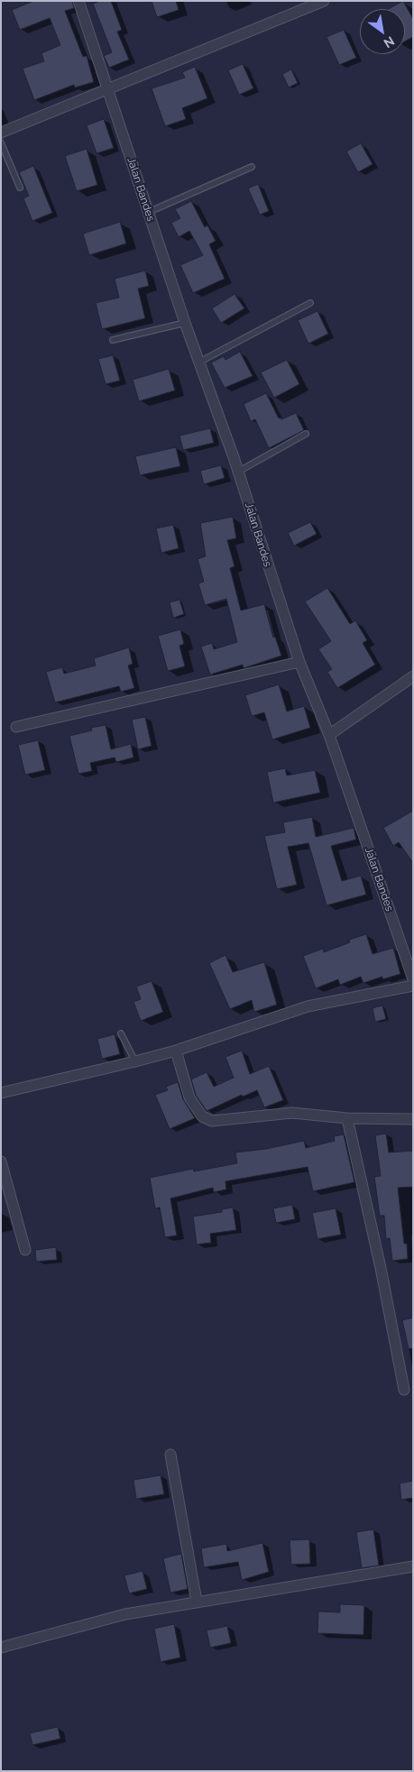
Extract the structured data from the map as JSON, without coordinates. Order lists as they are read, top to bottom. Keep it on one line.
{"streets":{"street":["Jalan Bandes"]},"north":"bottom right"}
